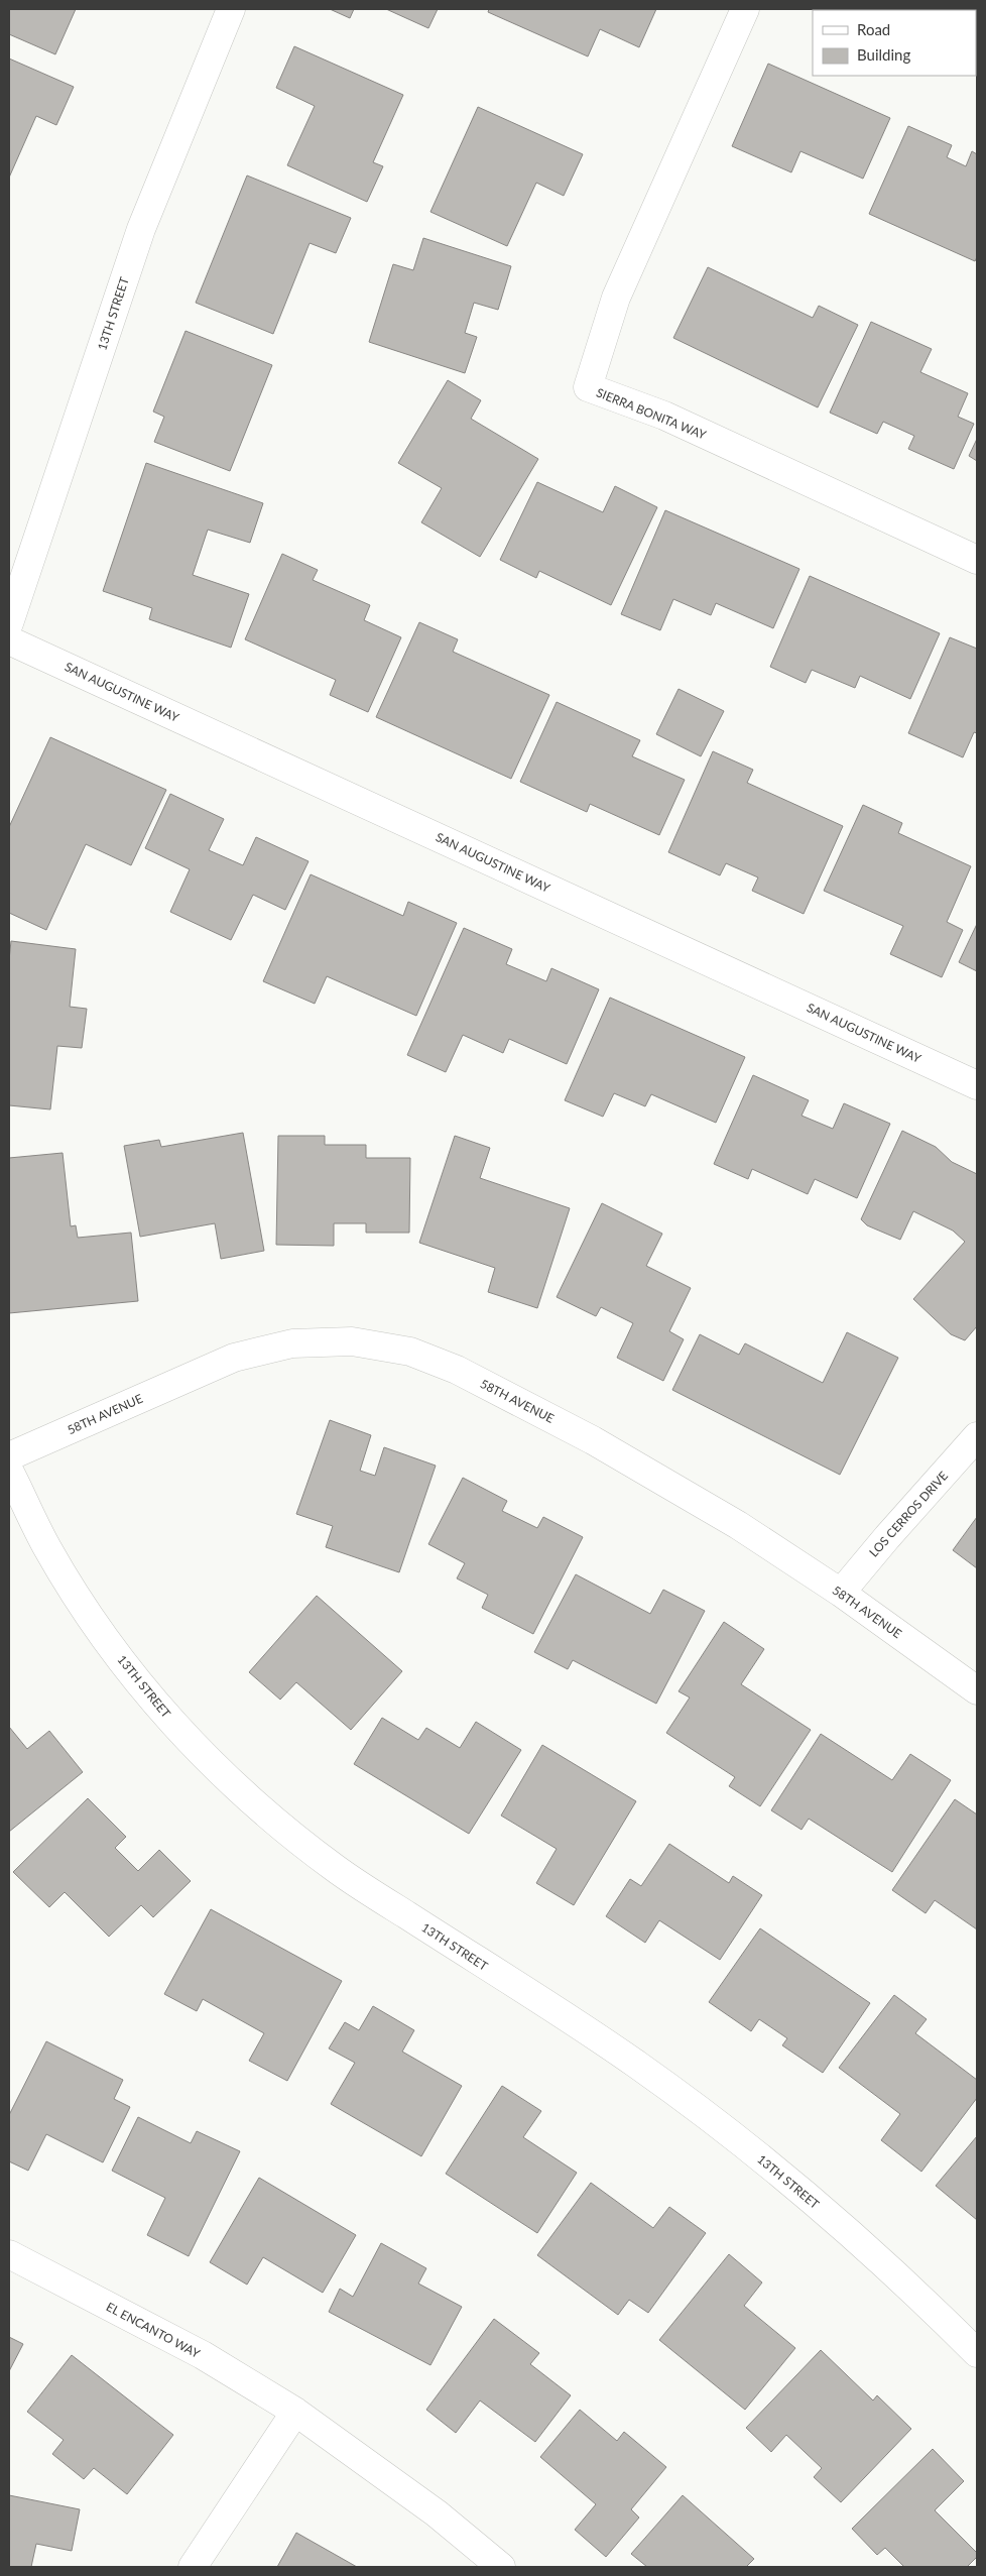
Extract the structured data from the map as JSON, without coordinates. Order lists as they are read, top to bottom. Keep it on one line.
{"streets":{"street":["13TH STREET","SIERRA BONITA WAY","SAN AUGUSTINE WAY","58TH AVENUE","LOS CERROS DRIVE","EL ENCANTO WAY"]},"crossings":[["58TH AVENUE","LOS CERROS DRIVE"]],"legend":["Road","Building"]}
